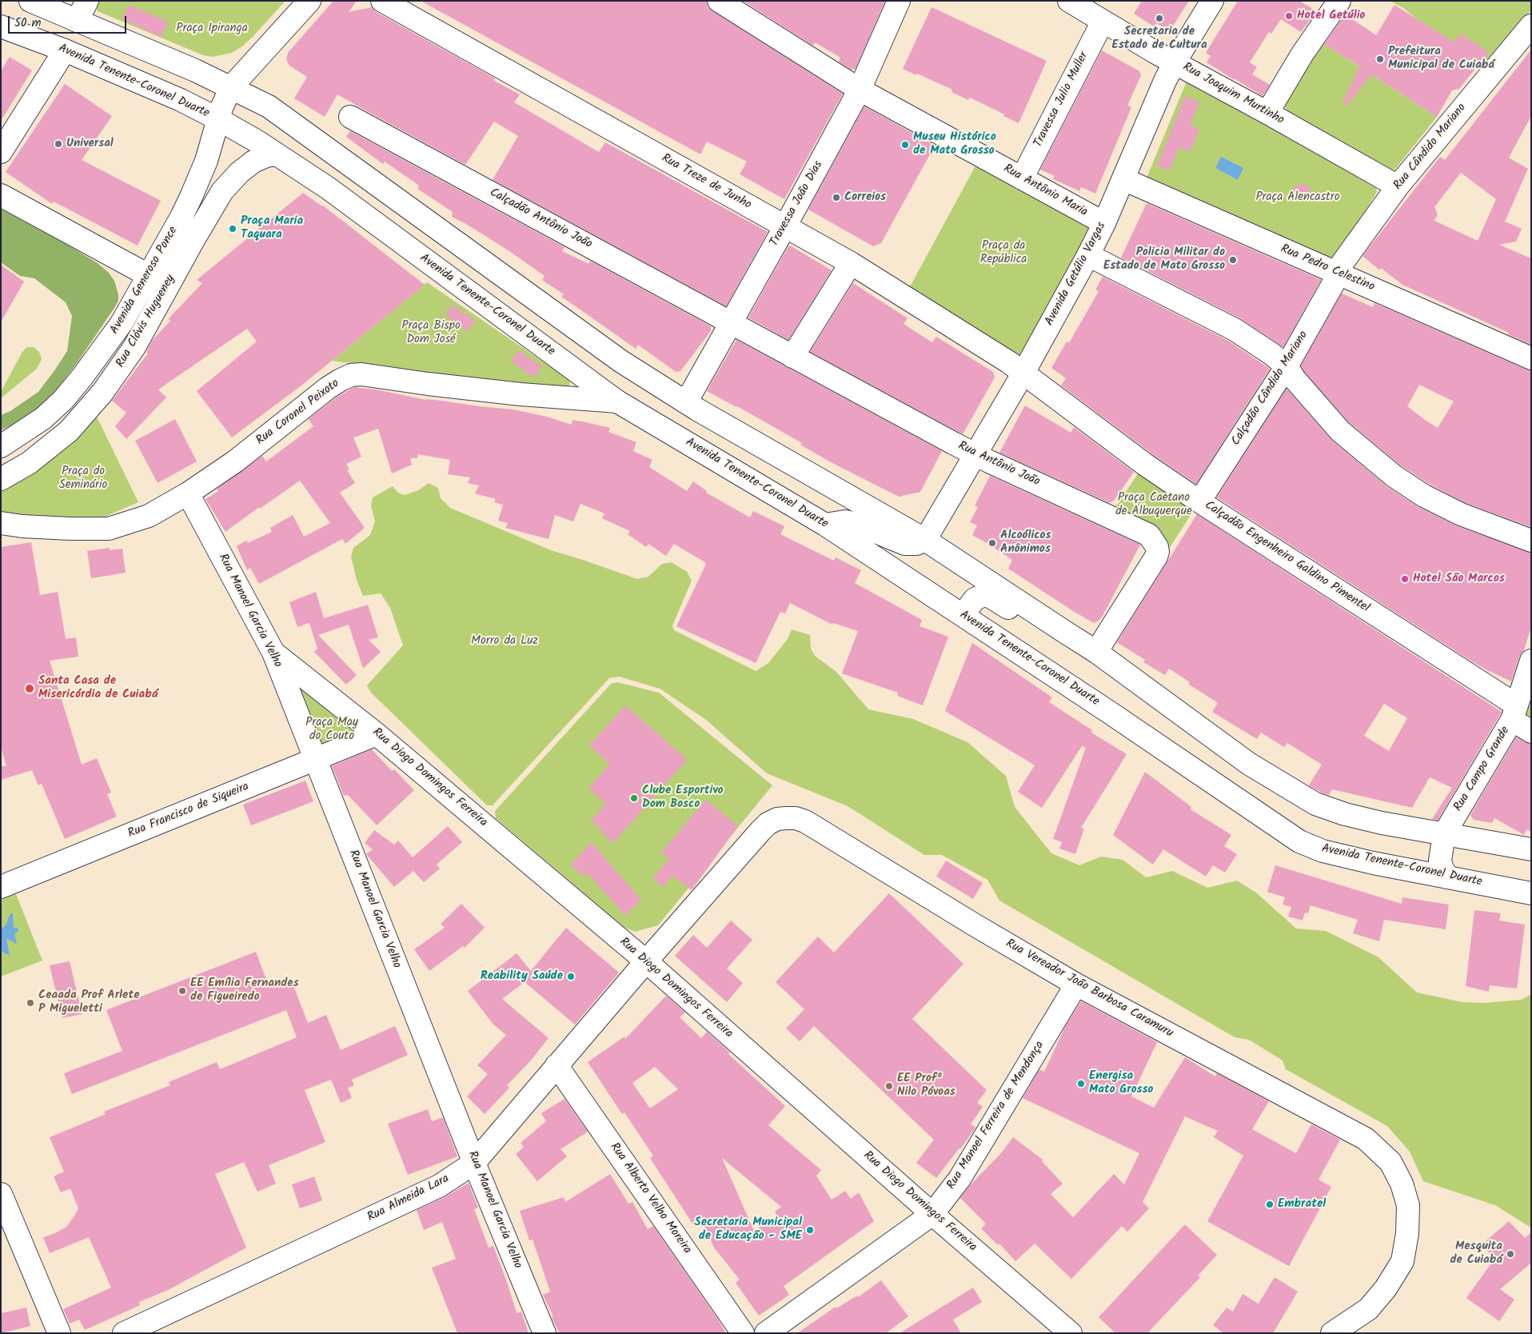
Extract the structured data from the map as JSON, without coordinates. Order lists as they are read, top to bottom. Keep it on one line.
{"streets":{"street":["Avenida Tenente-Coronel Duarte","Rua Joaquim Murtinho","Travessa Julio Muller","Rua Cândido Mariano","Rua Treze de Junho","Rua Antônio Maria","Travessa João Dias","Calçadão Antônio João","Rua Pedro Celestino","Avenida Getúlio Vargas","Avenida Generoso Ponce","Rua Clóvis Hugueney","Calçadão Cândido Mariano","Rua Coronel Peixoto","Rua Antônio João","Calçadão Engenheiro Galdino Pimentel","Rua Manoel Garcia Velho","Rua Campo Grande","Rua Diogo Domingos Ferreira","Rua Francisco de Siqueira","Rua Vereador João Barbosa Caramuru","Rua Manoel Ferreira de Mendonça","Rua Almeida Lara","Rua Alberto Velho Moreira"]},"crossings":[["Avenida Tenente-Coronel Duarte","Avenida Generoso Ponce"],["Avenida Tenente-Coronel Duarte","Rua Clóvis Hugueney"],["Avenida Tenente-Coronel Duarte","Rua Coronel Peixoto"],["Avenida Tenente-Coronel Duarte","Rua Campo Grande"],["Rua Joaquim Murtinho","Travessa Julio Muller"],["Rua Joaquim Murtinho","Rua Cândido Mariano"],["Rua Joaquim Murtinho","Avenida Getúlio Vargas"],["Travessa Julio Muller","Rua Antônio Maria"],["Rua Cândido Mariano","Rua Pedro Celestino"],["Rua Cândido Mariano","Calçadão Cândido Mariano"],["Rua Treze de Junho","Travessa João Dias"],["Rua Treze de Junho","Avenida Getúlio Vargas"],["Rua Treze de Junho","Calçadão Engenheiro Galdino Pimentel"],["Rua Antônio Maria","Travessa João Dias"],["Rua Antônio Maria","Avenida Getúlio Vargas"],["Travessa João Dias","Calçadão Antônio João"],["Travessa João Dias","Rua Antônio João"],["Calçadão Antônio João","Rua Antônio João"],["Rua Pedro Celestino","Avenida Getúlio Vargas"],["Rua Pedro Celestino","Calçadão Cândido Mariano"],["Avenida Getúlio Vargas","Rua Antônio João"],["Avenida Getúlio Vargas","Calçadão Engenheiro Galdino Pimentel"],["Calçadão Cândido Mariano","Calçadão Engenheiro Galdino Pimentel"],["Rua Coronel Peixoto","Rua Manoel Garcia Velho"],["Calçadão Engenheiro Galdino Pimentel","Rua Campo Grande"],["Rua Manoel Garcia Velho","Rua Diogo Domingos Ferreira"],["Rua Manoel Garcia Velho","Rua Francisco de Siqueira"],["Rua Manoel Garcia Velho","Rua Almeida Lara"],["Rua Diogo Domingos Ferreira","Rua Francisco de Siqueira"],["Rua Diogo Domingos Ferreira","Rua Vereador João Barbosa Caramuru"],["Rua Diogo Domingos Ferreira","Rua Manoel Ferreira de Mendonça"],["Rua Diogo Domingos Ferreira","Rua Almeida Lara"],["Rua Vereador João Barbosa Caramuru","Rua Manoel Ferreira de Mendonça"],["Rua Vereador João Barbosa Caramuru","Rua Almeida Lara"],["Rua Almeida Lara","Rua Alberto Velho Moreira"]],"parks":["Praça Ipiranga","Praça Alencastro","Praça da República","Praça Bispo Dom José","Praça do Seminário","Praça Caetano de Albuquerque","Morro da Luz","Praça May do Couto"],"places":["Hotel Getúlio","Secretaria de Estado de Cultura","Prefeitura Municipal de Cuiabá","Universal","Museu Histórico de Mato Grosso","Correios","Praça Maria Taquara","Policia Militar do Estado de Mato Grosso","Alcoólicos Anônimos","Hotel São Marcos","Santa Casa de Misericórdia de Cuiabá","Clube Esportivo Dom Bosco","Reability Saúde","EE Emília Fernandes de Figueiredo","Ceaada Prof Arlete P Migueletti","Energisa Mato Grosso","EE Profº Nilo Póvoas","Embratel","Secretaria Municipal de Educação - SME","Mesquita de Cuiabá"],"scale_bar":"50 m"}
